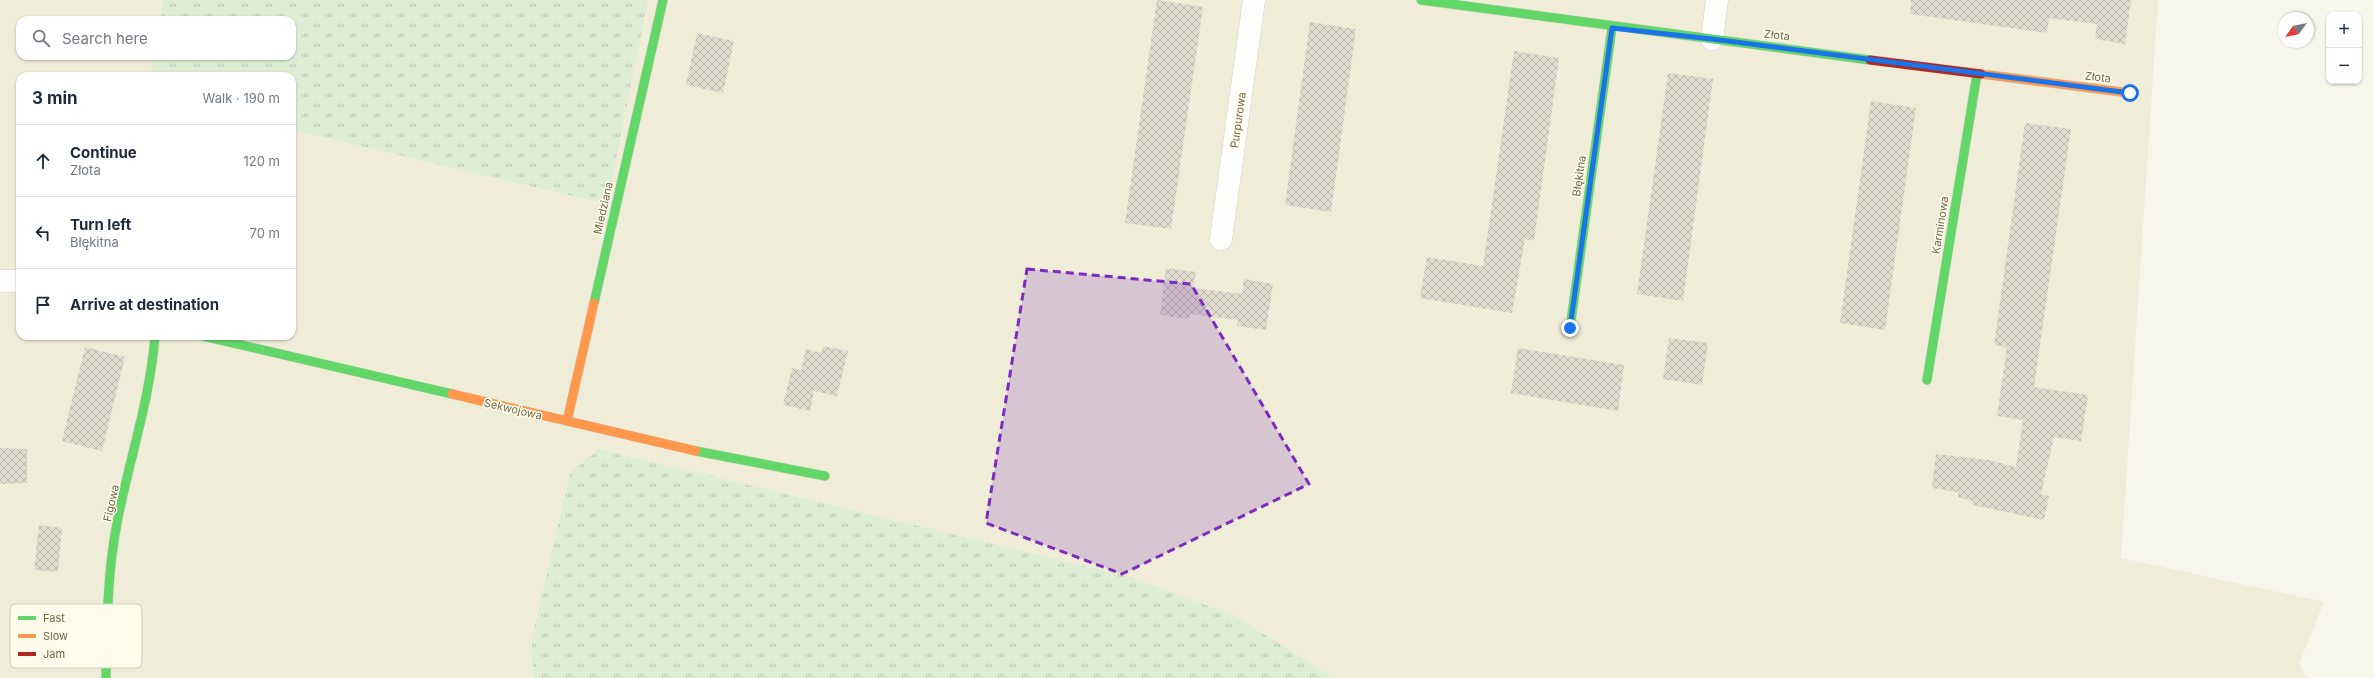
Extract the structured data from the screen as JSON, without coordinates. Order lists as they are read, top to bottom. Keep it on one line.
{"streets":{"street":["Złota","Purpurowa","Błękitna","Miedziana","Karminowa","Sekwojowa","Figowa"]},"crossings":[["Złota","Błękitna"],["Złota","Karminowa"],["Miedziana","Sekwojowa"]],"legend":["Fast","Slow","Jam"],"north":"bottom left","page":{"map_buttons":["+","−"],"search":"Search here","heading":["3 min","Walk · 190 m"],"list":[["Continue","Złota","120 m"],["Turn left","Błękitna","70 m"],"Arrive at destination"]}}
